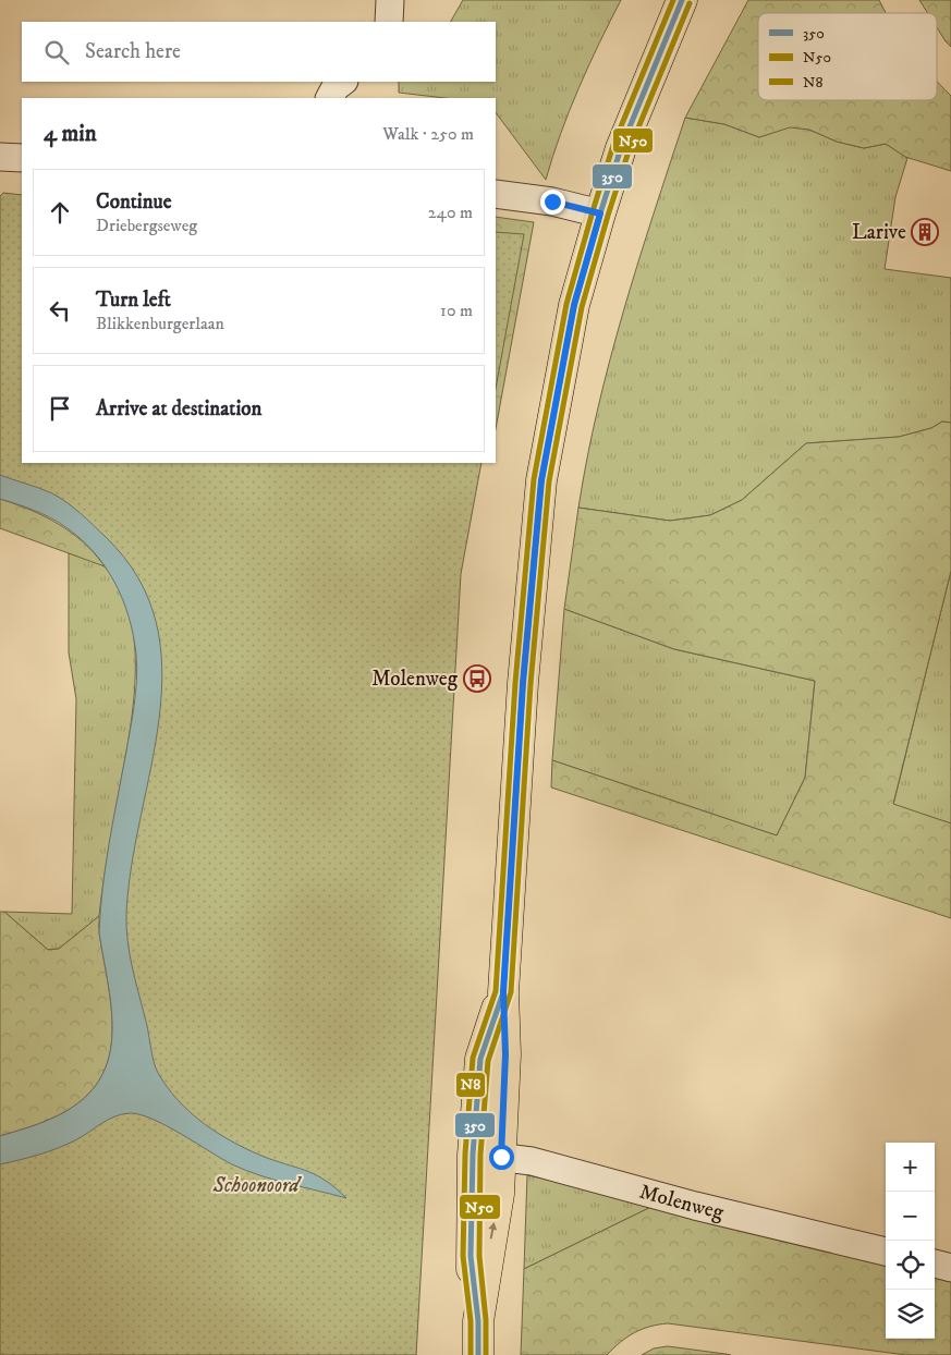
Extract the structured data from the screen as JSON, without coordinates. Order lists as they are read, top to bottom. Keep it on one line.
{"streets":{"street":["Molenweg"]},"parks":["Schoonoord"],"places":{"building":["Larive"],"bus stop":["Molenweg"]},"lines":["transit line 350","transit line N8","transit line N50"],"legend":["350","N50","N8"],"page":{"search":"Search here","heading":["4 min","Walk · 250 m"],"list":[["Continue","Driebergseweg","240 m"],["Turn left","Blikkenburgerlaan","10 m"],"Arrive at destination"],"map_buttons":["+","−"]}}
